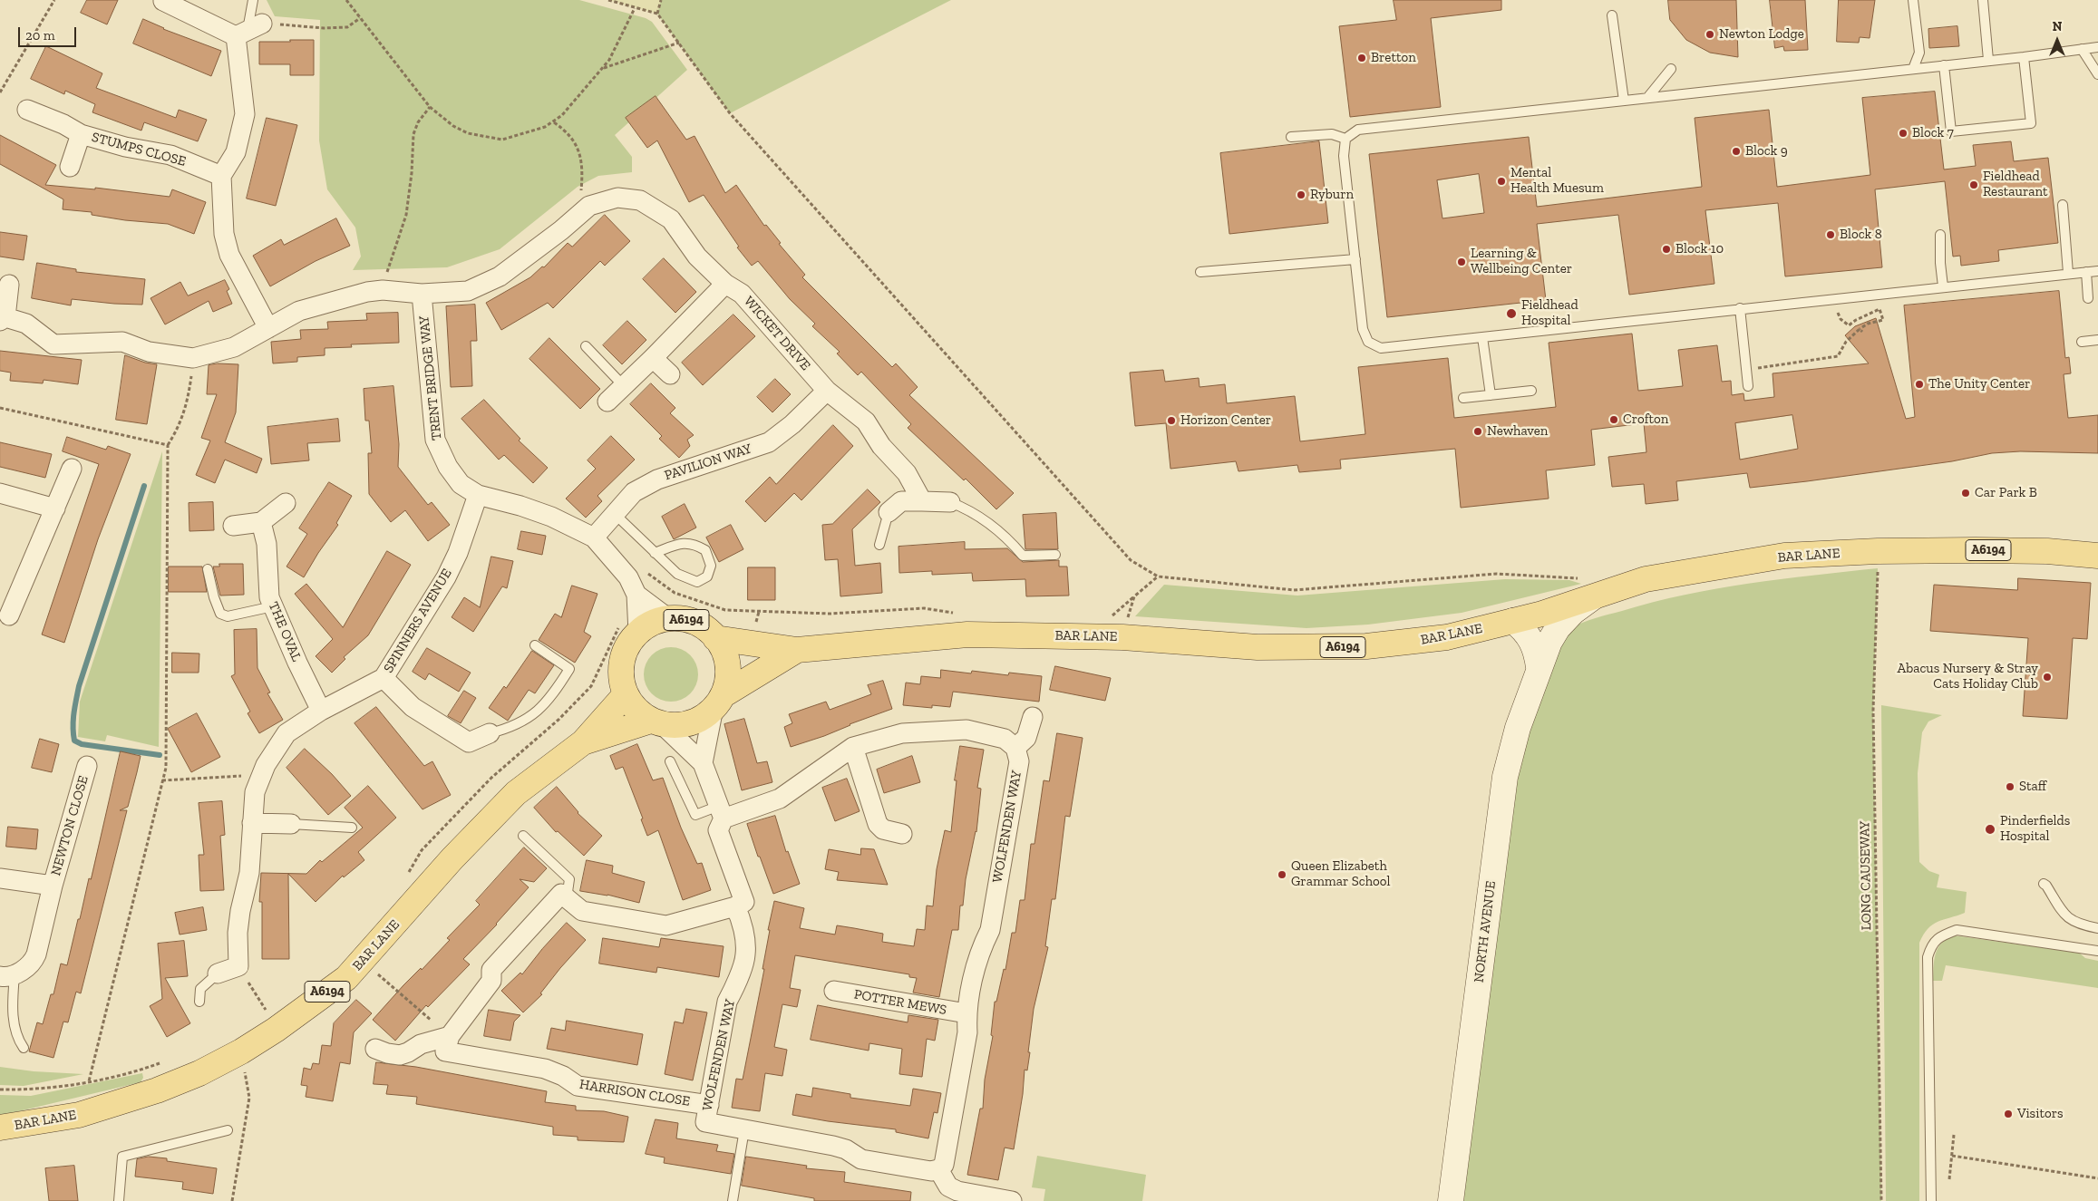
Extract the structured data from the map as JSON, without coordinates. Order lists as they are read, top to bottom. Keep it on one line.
{"streets":{"main road":["A6194","BAR LANE"],"street":["STUMPS CLOSE","WICKET DRIVE","TRENT BRIDGE WAY","PAVILION WAY","SPINNERS AVENUE","THE OVAL","NEWTON CLOSE","WOLFENDEN WAY","NORTH AVENUE","POTTER MEWS","HARRISON CLOSE"],"path":["LONG CAUSEWAY"]},"crossings":[["WICKET DRIVE","TRENT BRIDGE WAY"],["WICKET DRIVE","PAVILION WAY"],["TRENT BRIDGE WAY","PAVILION WAY"],["TRENT BRIDGE WAY","A6194"],["TRENT BRIDGE WAY","BAR LANE"],["TRENT BRIDGE WAY","SPINNERS AVENUE"],["A6194","BAR LANE"],["BAR LANE","LONG CAUSEWAY"],["BAR LANE","NORTH AVENUE"],["SPINNERS AVENUE","THE OVAL"],["WOLFENDEN WAY","POTTER MEWS"],["WOLFENDEN WAY","HARRISON CLOSE"]],"places":["Newton Lodge","Bretton","Block 7","Block 9","Mental Health Muesum","Fieldhead Restaurant","Ryburn","Block 8","Block 10","Learning & Wellbeing Center","Fieldhead Hospital","The Unity Center","Crofton","Horizon Center","Newhaven","Car Park B","Abacus Nursery & Stray Cats Holiday Club","Staff","Pinderfields Hospital","Queen Elizabeth Grammar School","Visitors"],"scale_bar":"20 m","north":"top"}
